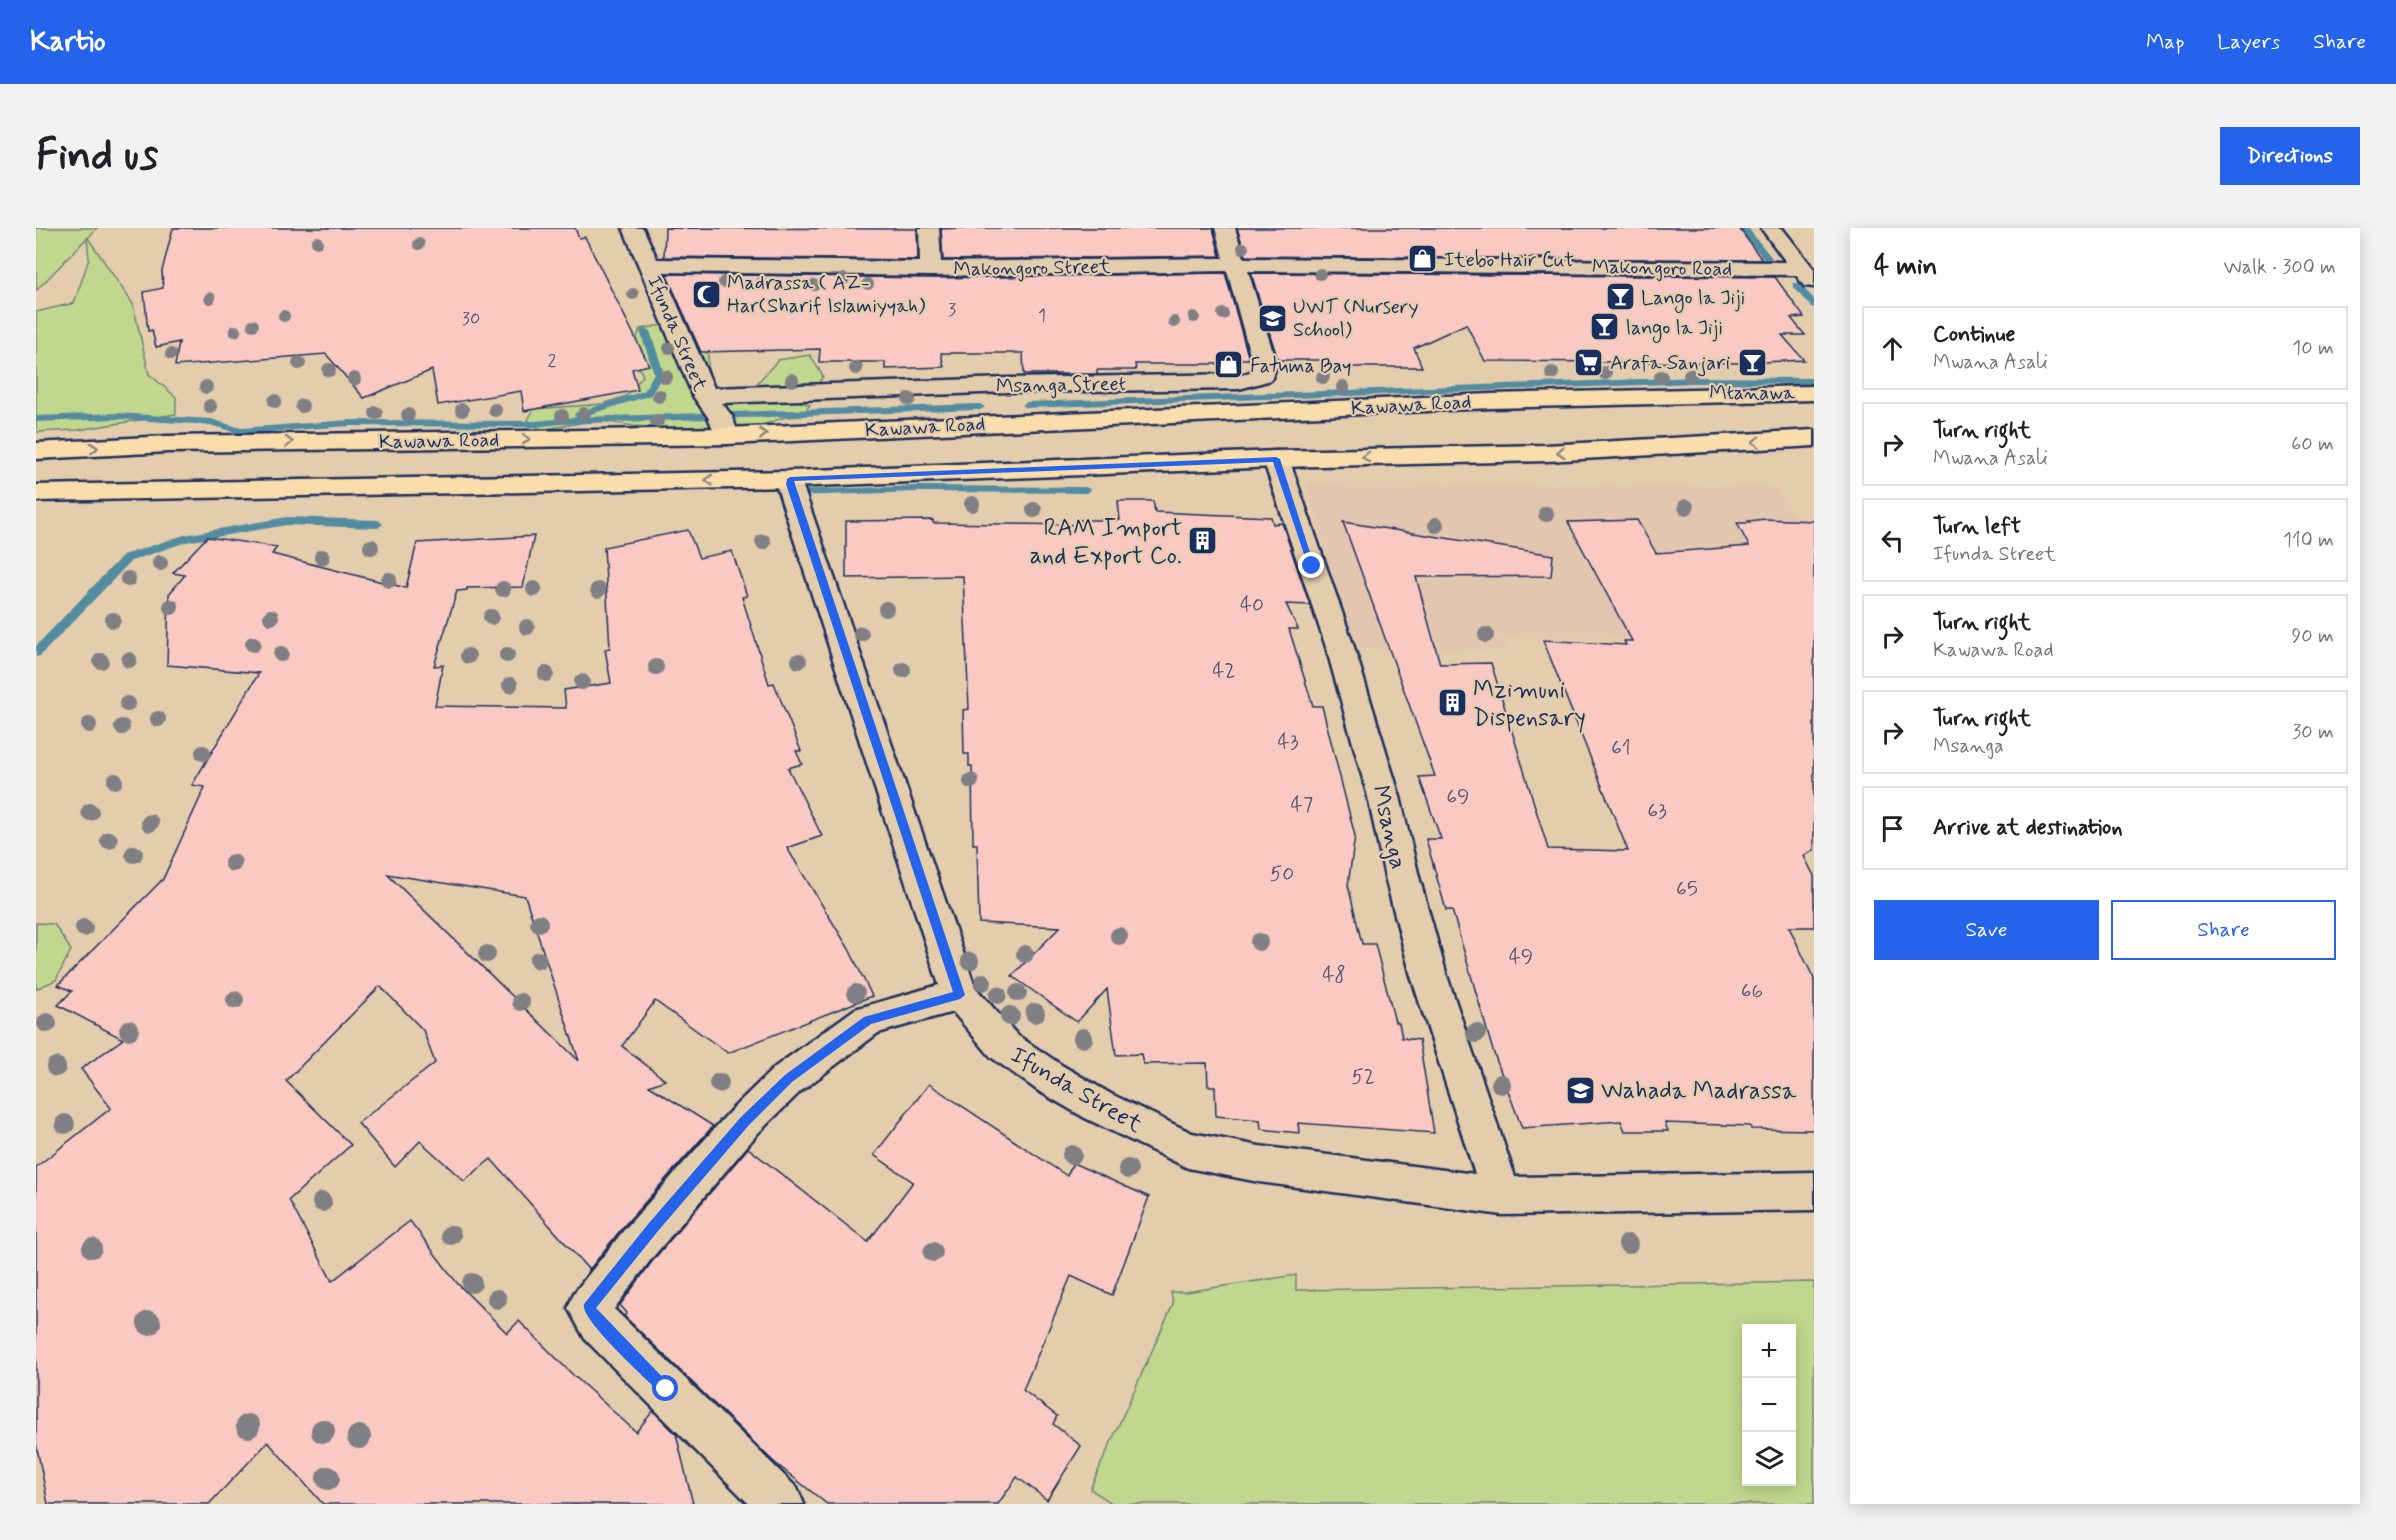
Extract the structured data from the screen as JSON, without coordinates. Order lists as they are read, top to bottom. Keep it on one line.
{"streets":{"main road":["Kawawa Road"],"street":["Makongoro Street","Makongoro Road","Ifunda Street","Msanga Street","Msanga"]},"crossings":[["Makongoro Street","Makongoro Road"],["Makongoro Street","Ifunda Street"],["Makongoro Street","Msanga Street"],["Makongoro Road","Msanga Street"],["Ifunda Street","Msanga Street"],["Ifunda Street","Kawawa Road"],["Ifunda Street","Msanga"],["Kawawa Road","Msanga"]],"places":{"shop":["Itebo Hair Cut","Fatuma Bay"],"mosque":["Madrassa ( AZ- Har(Sharif Islamiyyah)"],"bar":["Lango la Jiji","lango la Jiji","Mtanawa"],"school or university":["UWT (Nursery School)","Wahada Madrassa"],"supermarket":["Arafa Sanjari"],"building":["RAM Import and Export Co.","Mzimuni Dispensary"]},"house_numbers":["3","1","30","2","40","42","43","61","69","47","63","50","65","49","48","66","52"],"page":{"header":"Kartio","nav":["Map","Layers","Share"],"buttons":["Directions",["Save","Share"]],"title":"Find us","heading":["4 min","Walk · 300 m"],"list":[["Continue","Mwana Asali","10 m"],["Turn right","Mwana Asali","60 m"],["Turn left","Ifunda Street","110 m"],["Turn right","Kawawa Road","90 m"],["Turn right","Msanga","30 m"],"Arrive at destination"],"map_buttons":["+","−"]}}
